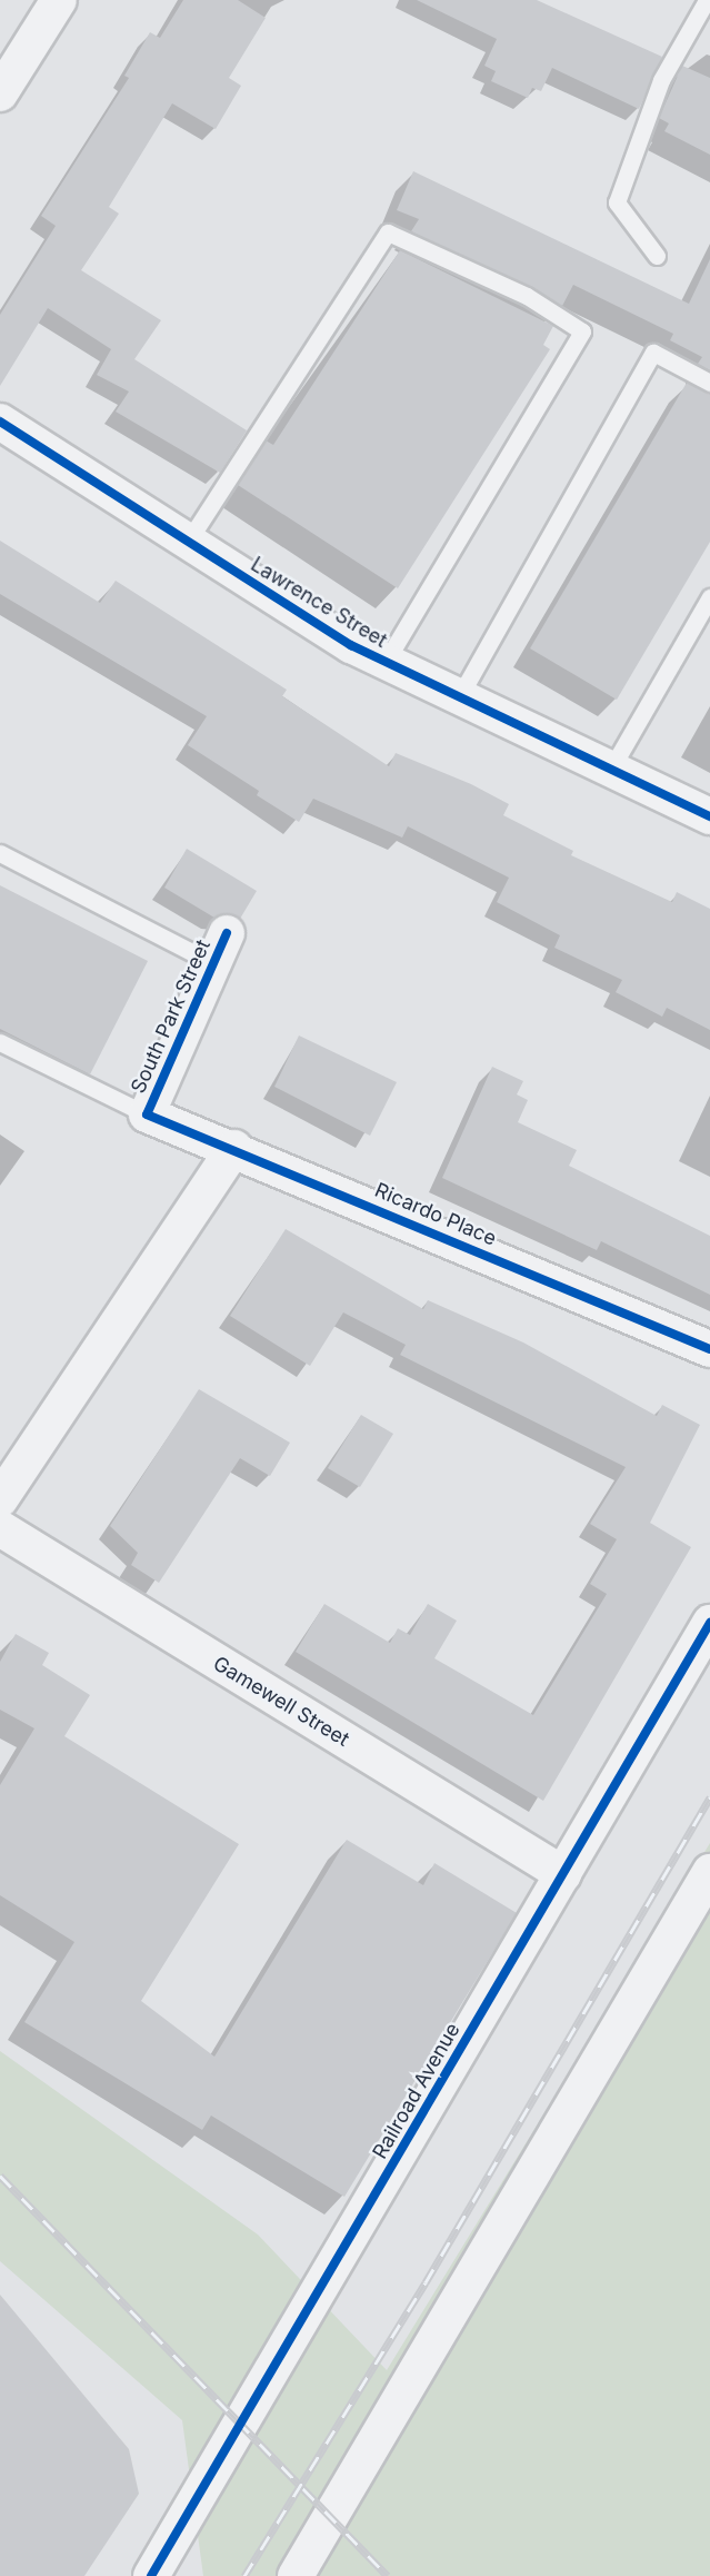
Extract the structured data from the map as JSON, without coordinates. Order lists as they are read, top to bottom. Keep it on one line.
{"streets":{"street":["Lawrence Street","South Park Street","Ricardo Place","Gamewell Street","Railroad Avenue"]},"crossings":[["South Park Street","Ricardo Place"],["Gamewell Street","Railroad Avenue"]]}
